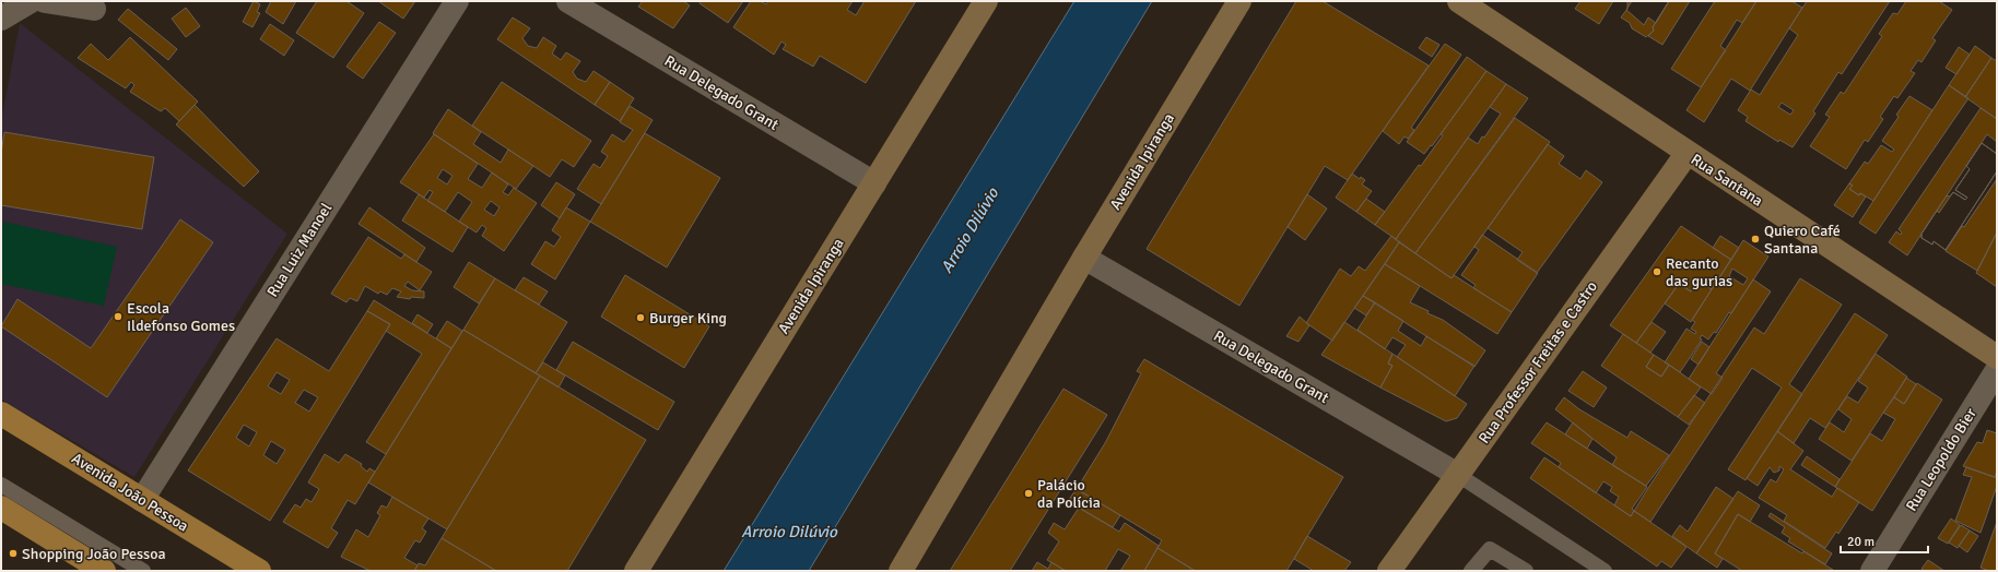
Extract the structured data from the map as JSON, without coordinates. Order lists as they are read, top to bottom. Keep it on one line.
{"streets":{"main road":["Avenida Ipiranga","Rua Santana","Rua Professor Freitas e Castro","Avenida João Pessoa"],"street":["Rua Delegado Grant","Rua Luiz Manoel","Rua Leopoldo Bier"]},"crossings":[["Rua Delegado Grant","Avenida Ipiranga"],["Rua Delegado Grant","Rua Professor Freitas e Castro"],["Rua Santana","Rua Professor Freitas e Castro"],["Rua Luiz Manoel","Avenida João Pessoa"]],"water":["Arroio Dilúvio"],"places":["Quiero Café Santana","Recanto das gurias","Escola Ildefonso Gomes","Burger King","Palácio da Polícia","Shopping João Pessoa"],"scale_bar":"20 m"}
